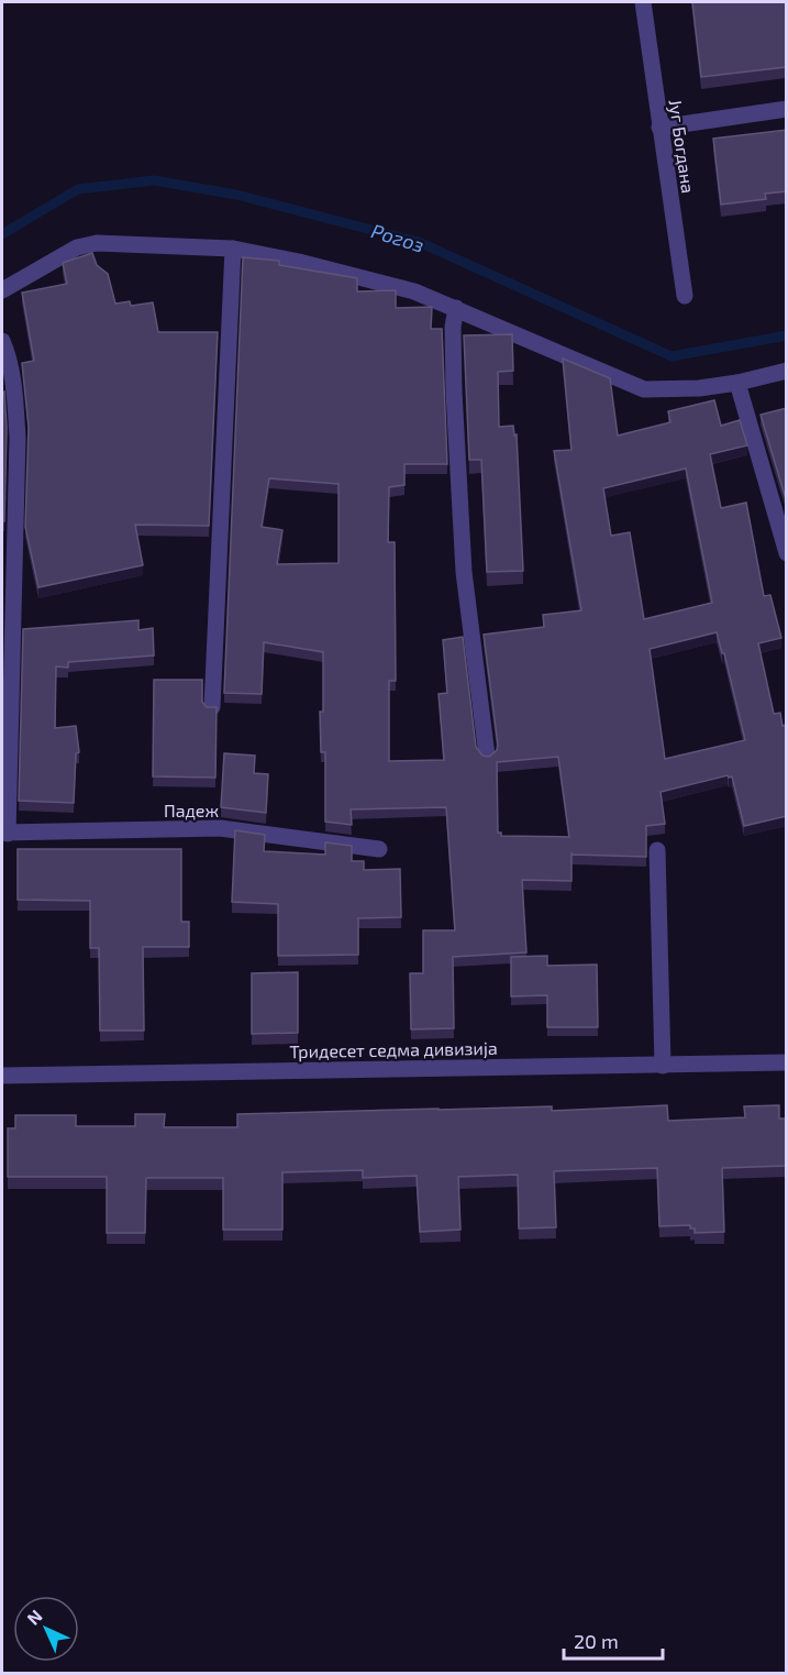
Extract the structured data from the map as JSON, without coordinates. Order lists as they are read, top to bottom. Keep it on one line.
{"streets":{"street":["Југ Богдана","Падеж","Тридесет седма дивизија"]},"water":["Рогоз"],"scale_bar":"20 m","north":"top left"}
